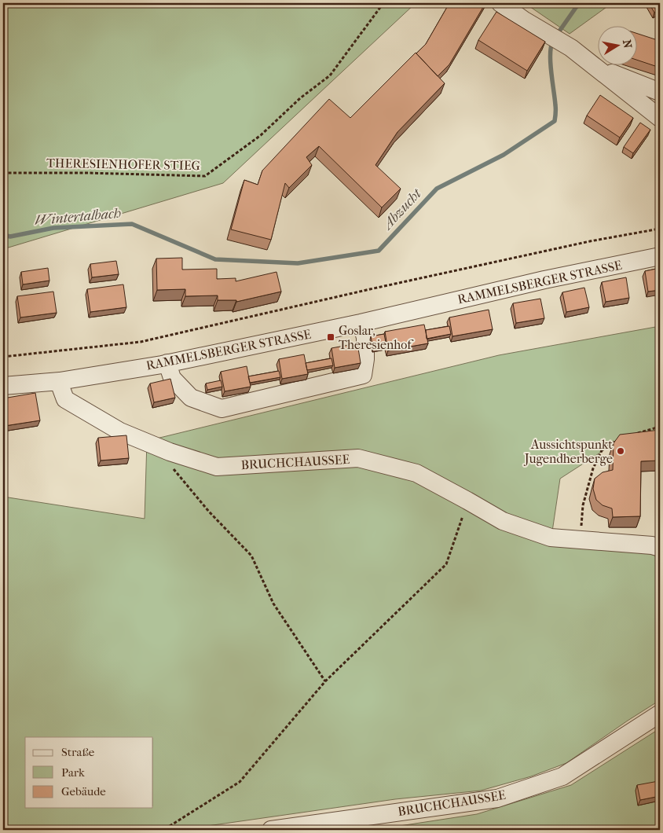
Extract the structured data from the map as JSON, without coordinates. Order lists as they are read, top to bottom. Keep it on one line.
{"streets":{"street":["RAMMELSBERGER STRASSE","BRUCHCHAUSSEE"],"path":["THERESIENHOFER STIEG"]},"crossings":[["RAMMELSBERGER STRASSE","BRUCHCHAUSSEE"]],"water":["Abzucht","Wintertalbach"],"places":{"transit":["Goslar, Theresienhof"],"other":["Aussichtspunkt Jugendherberge"]},"legend":["Straße","Park","Gebäude"],"north":"right"}
